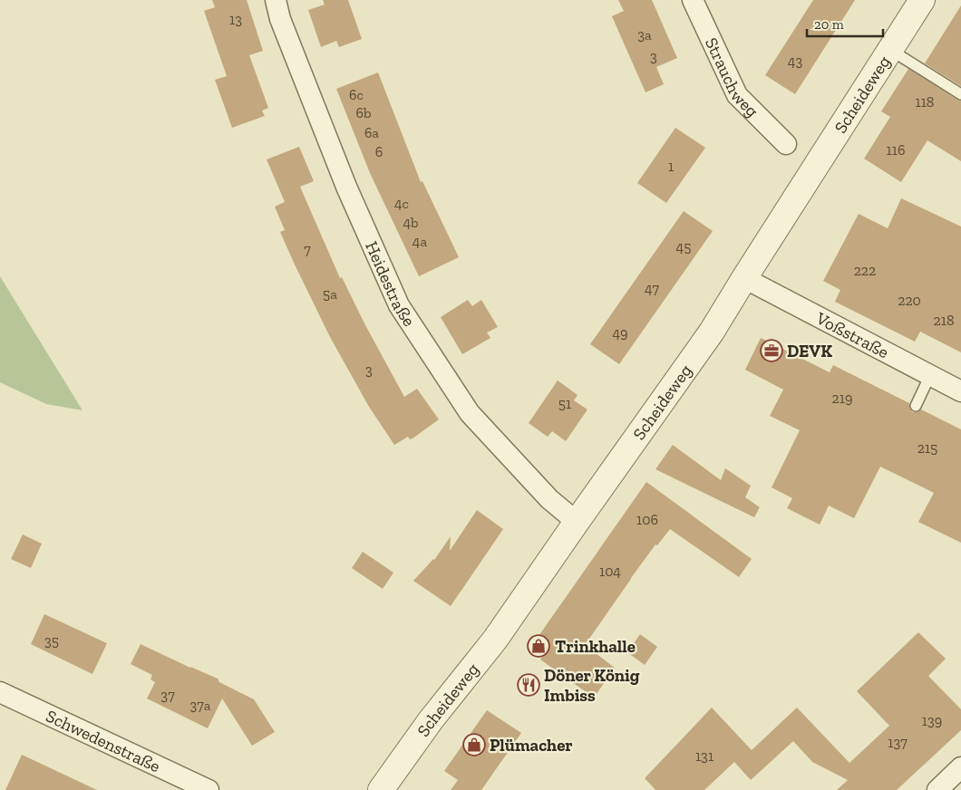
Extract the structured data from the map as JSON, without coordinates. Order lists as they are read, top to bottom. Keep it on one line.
{"streets":{"street":["Strauchweg","Scheideweg","Heidestraße","Voßstraße","Schwedenstraße"]},"crossings":[["Scheideweg","Heidestraße"],["Scheideweg","Voßstraße"]],"places":{"office":["DEVK"],"shop":["Trinkhalle","Plümacher"],"restaurant":["Döner König Imbiss"]},"house_numbers":["13","3a","3","43","6c","118","6b","6a","116","6","1","4c","4b","4a","45","7","222","47","5a","220","218","49","3","219","51","215","106","104","35","37","37a","139","137","131"],"scale_bar":"20 m"}
